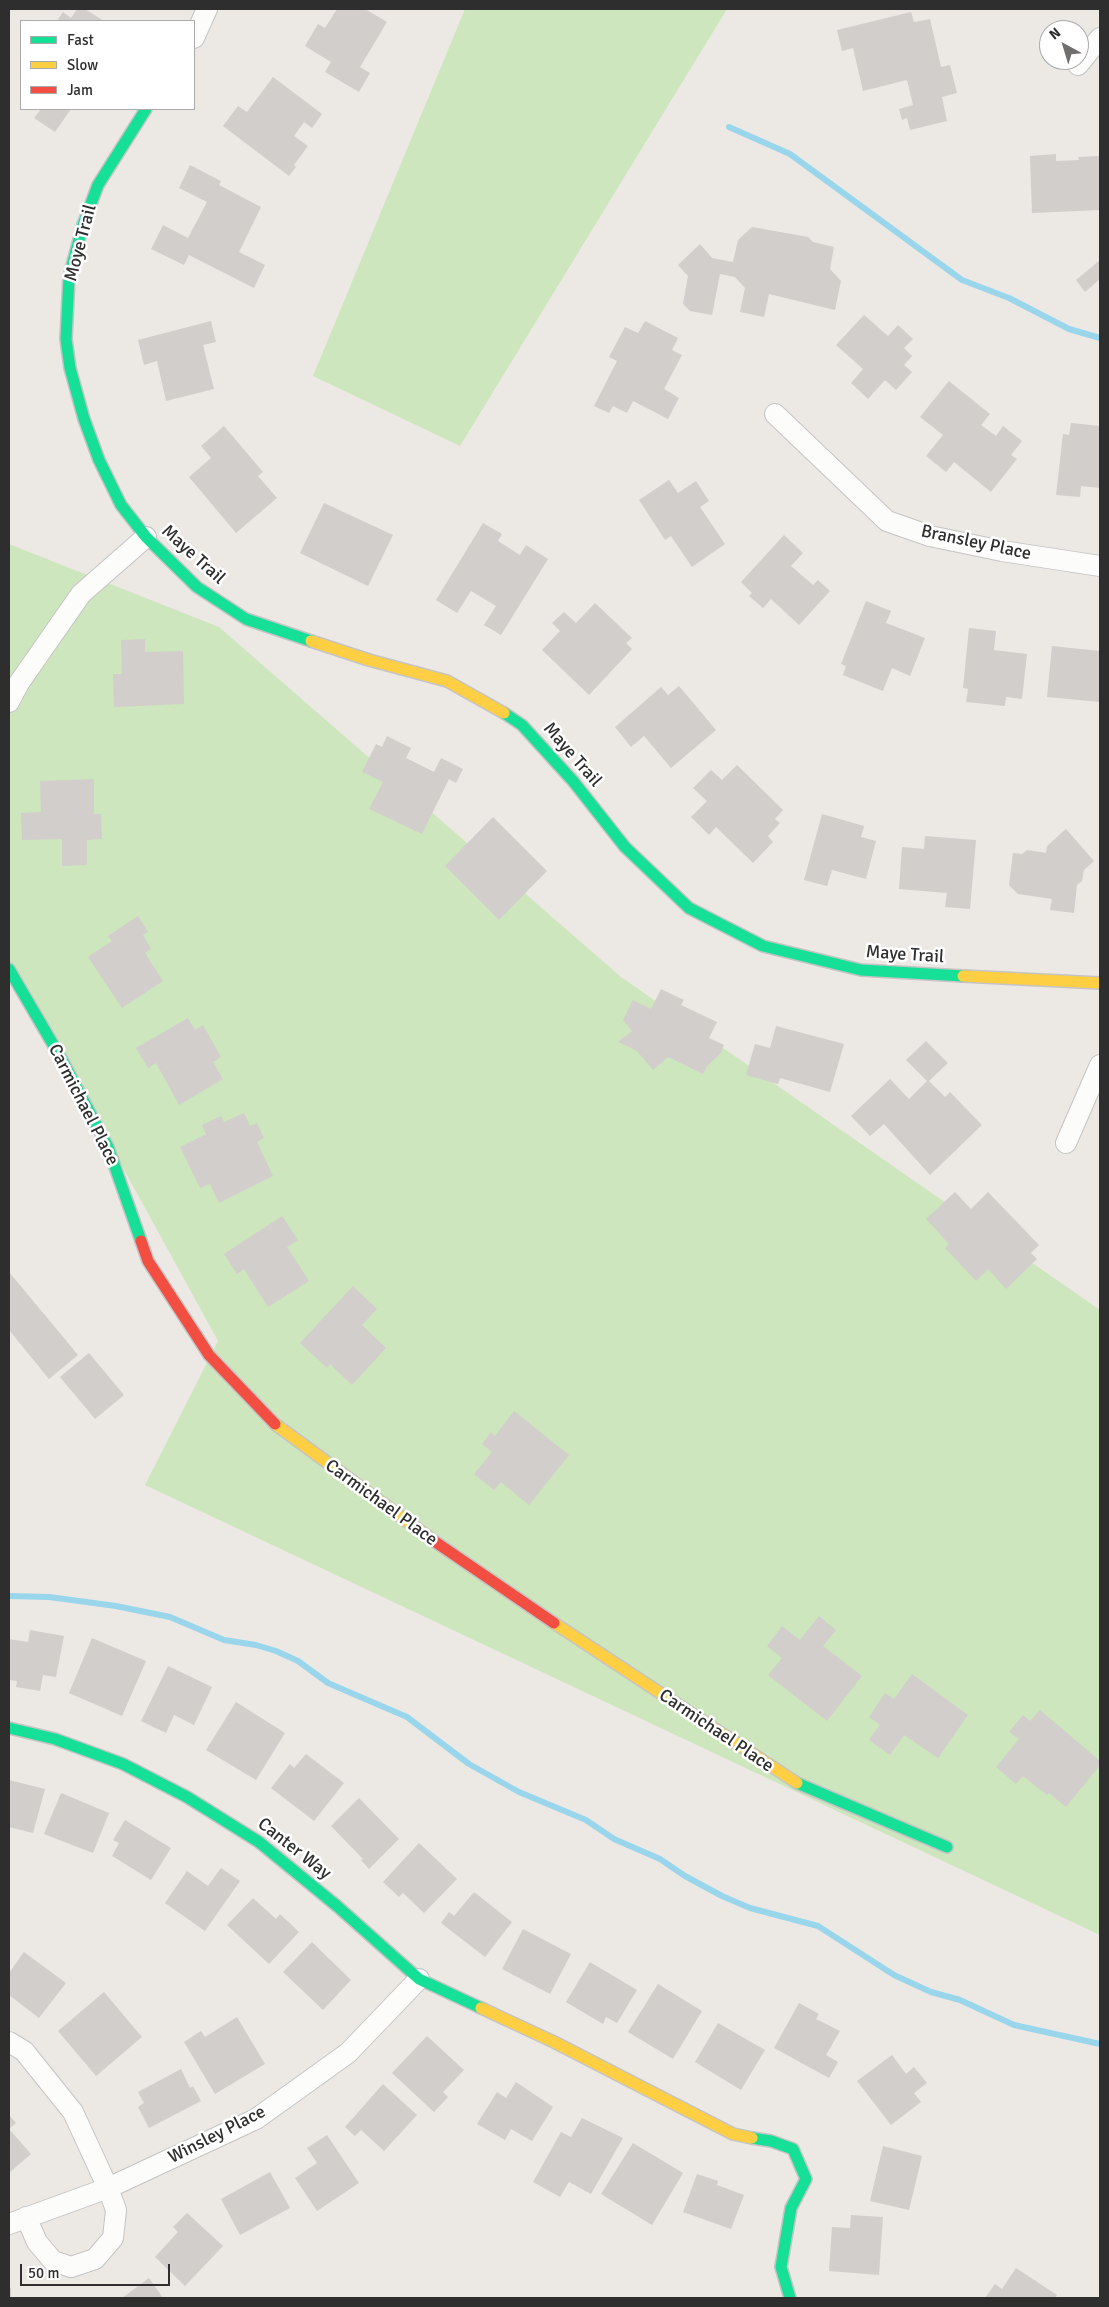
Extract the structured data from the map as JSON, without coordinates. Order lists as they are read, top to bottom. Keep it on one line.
{"streets":{"street":["Moye Trail","Bransley Place","Maye Trail","Carmichael Place","Canter Way","Winsley Place"]},"crossings":[["Moye Trail","Maye Trail"],["Canter Way","Winsley Place"]],"legend":["Fast","Slow","Jam"],"scale_bar":"50 m","north":"top left"}
